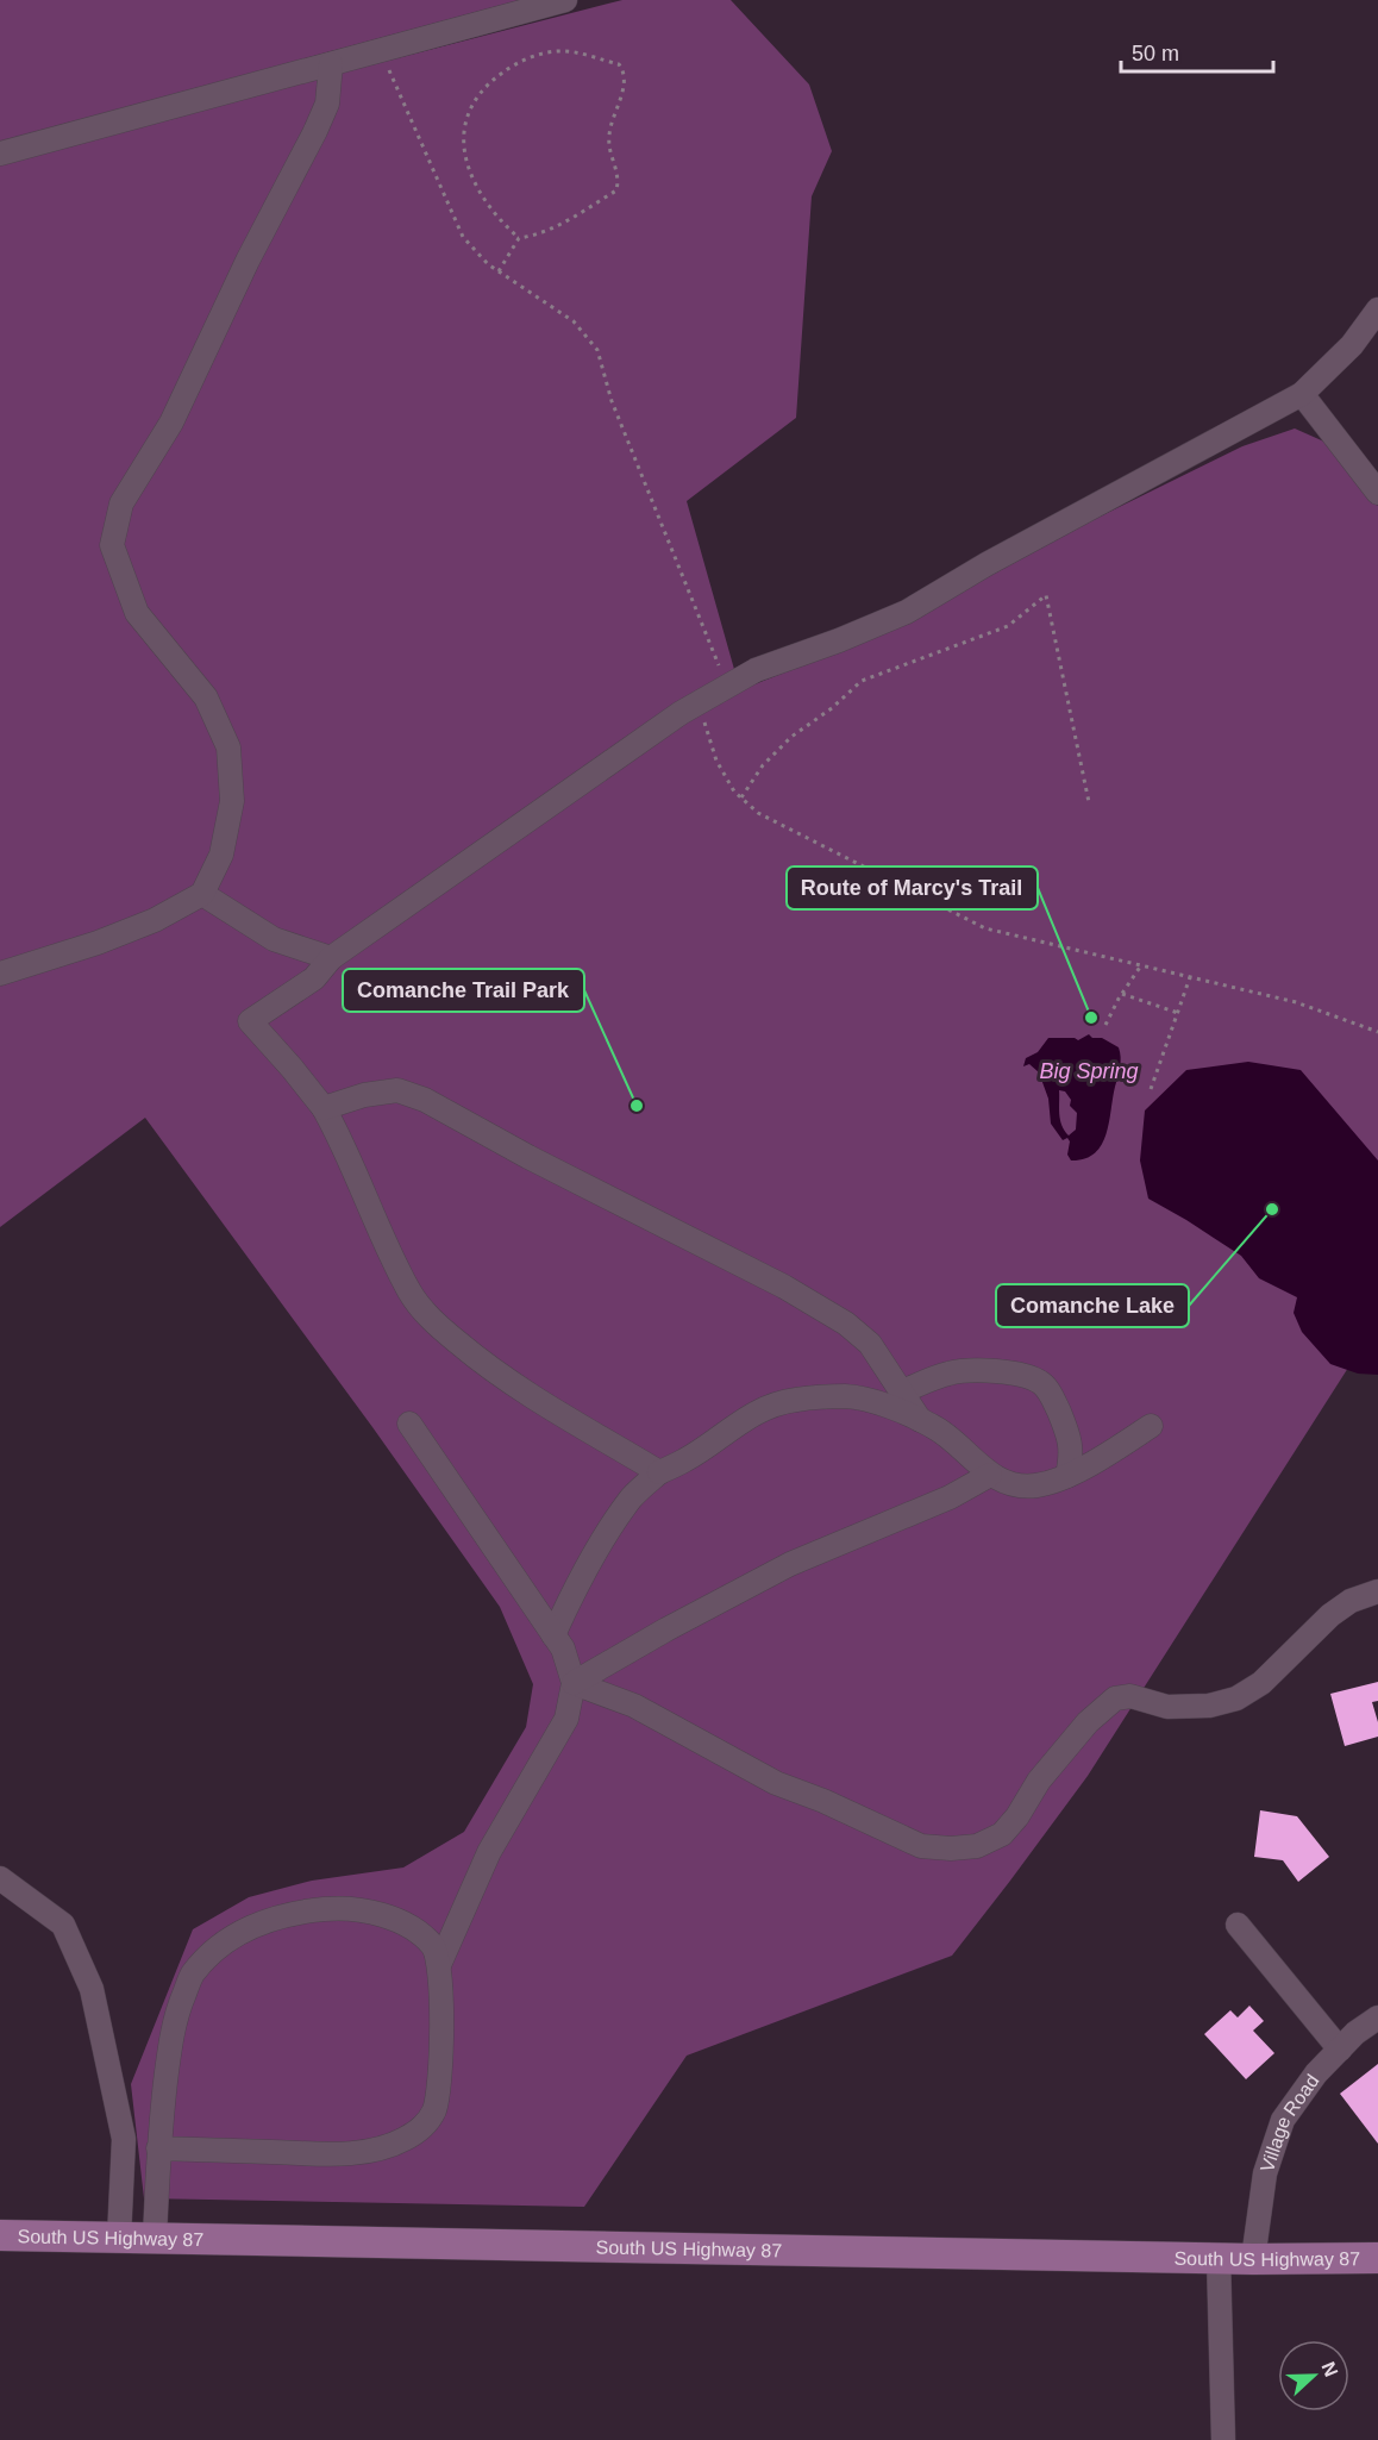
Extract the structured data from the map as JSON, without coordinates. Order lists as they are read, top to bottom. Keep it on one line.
{"streets":{"main road":["South US Highway 87"],"street":["Village Road"]},"crossings":[["Village Road","South US Highway 87"]],"water":["Big Spring"],"places":["Route of Marcy's Trail","Comanche Trail Park","Comanche Lake"],"scale_bar":"50 m","north":"right"}
